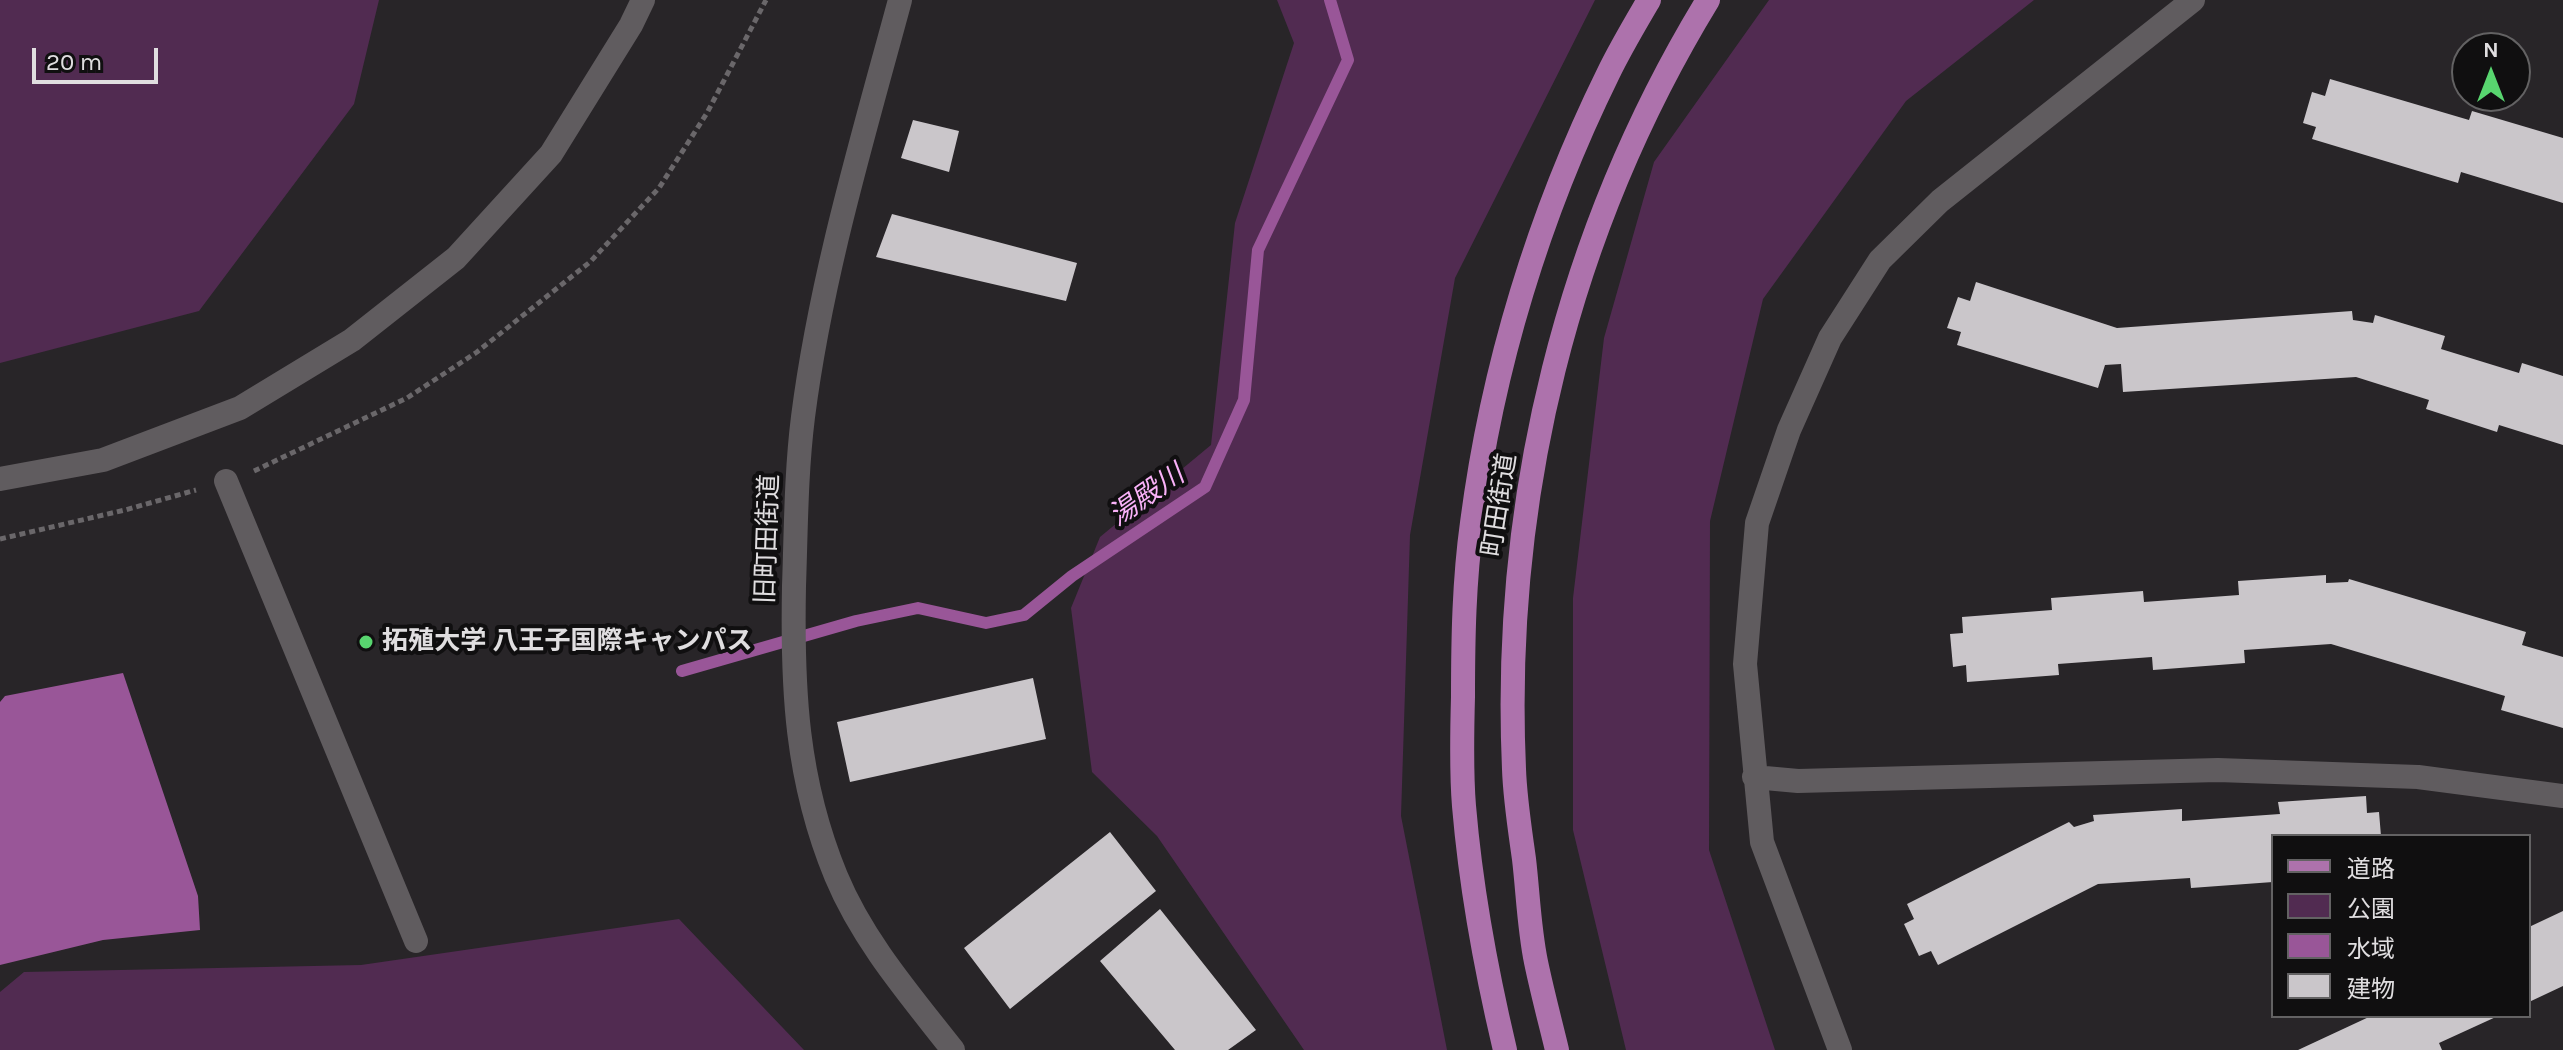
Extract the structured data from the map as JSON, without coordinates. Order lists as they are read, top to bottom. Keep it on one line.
{"streets":{"main road":["町田街道"],"street":["旧町田街道"]},"water":["湯殿川"],"places":["拓殖大学 八王子国際キャンパス"],"legend":["道路","公園","水域","建物"],"scale_bar":"20 m","north":"top"}
